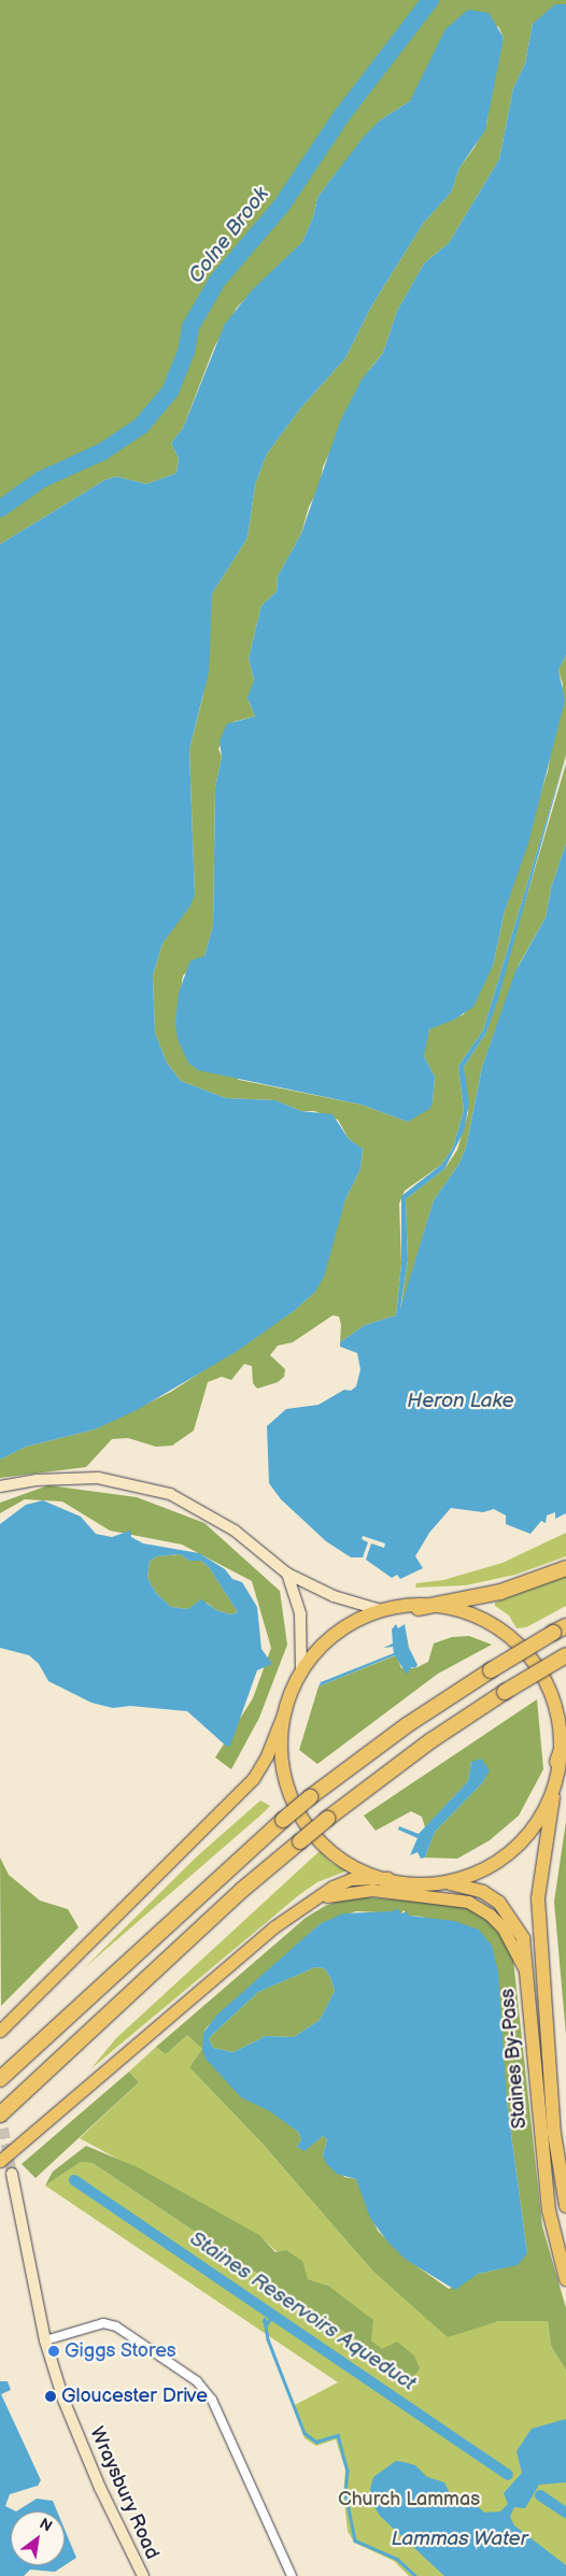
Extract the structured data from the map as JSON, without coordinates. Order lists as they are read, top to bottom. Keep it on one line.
{"streets":{"highway":["Staines By-Pass"],"main road":["Wraysbury Road"]},"water":["Colne Brook","Heron Lake","Staines Reservoirs Aqueduct","Lammas Water"],"parks":["Church Lammas"],"places":["Giggs Stores","Gloucester Drive"],"north":"top right"}
